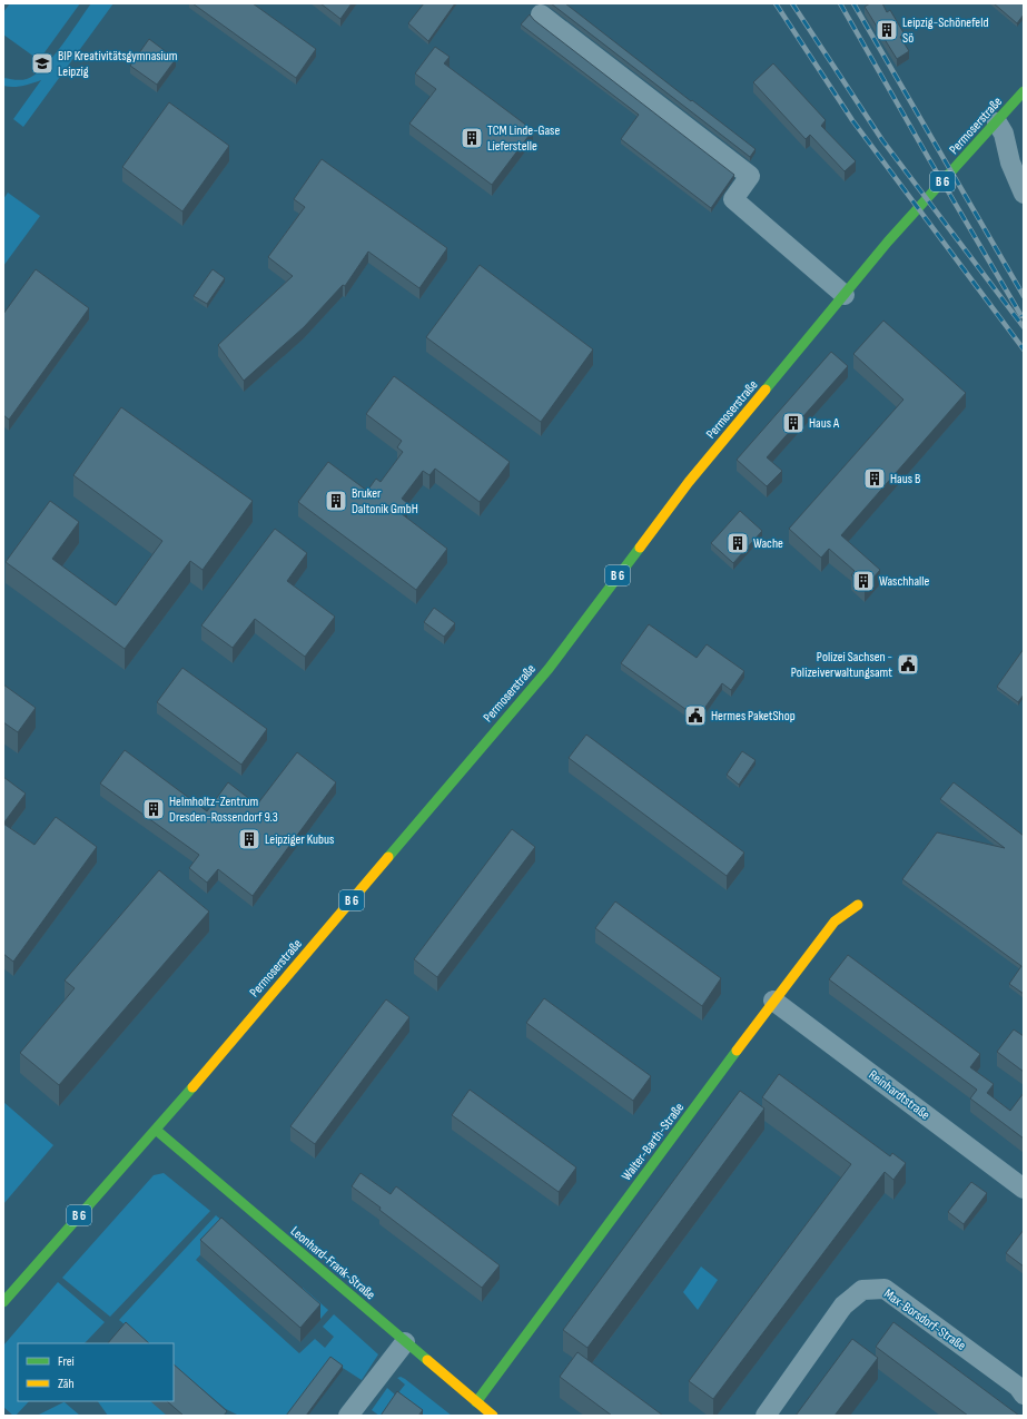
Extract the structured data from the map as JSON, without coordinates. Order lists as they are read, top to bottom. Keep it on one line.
{"streets":{"main road":["Permoserstraße","B 6","Walter-Barth-Straße","Leonhard-Frank-Straße"],"street":["Reinhardtstraße","Max-Borsdorf-Straße"]},"crossings":[["Permoserstraße","Leonhard-Frank-Straße"],["Reinhardtstraße","Walter-Barth-Straße"],["Walter-Barth-Straße","Leonhard-Frank-Straße"]],"places":{"building":["Leipzig-Schönefeld Sö","TCM Linde-Gase Lieferstelle","Haus A","Haus B","Bruker Daltonik GmbH","Wache","Waschhalle","Helmholtz-Zentrum Dresden-Rossendorf 9.3","Leipziger Kubus"],"school or university":["BIP Kreativitätsgymnasium Leipzig"],"public building":["Polizei Sachsen - Polizeiverwaltungsamt","Hermes PaketShop"]},"legend":["Frei","Zäh"]}
